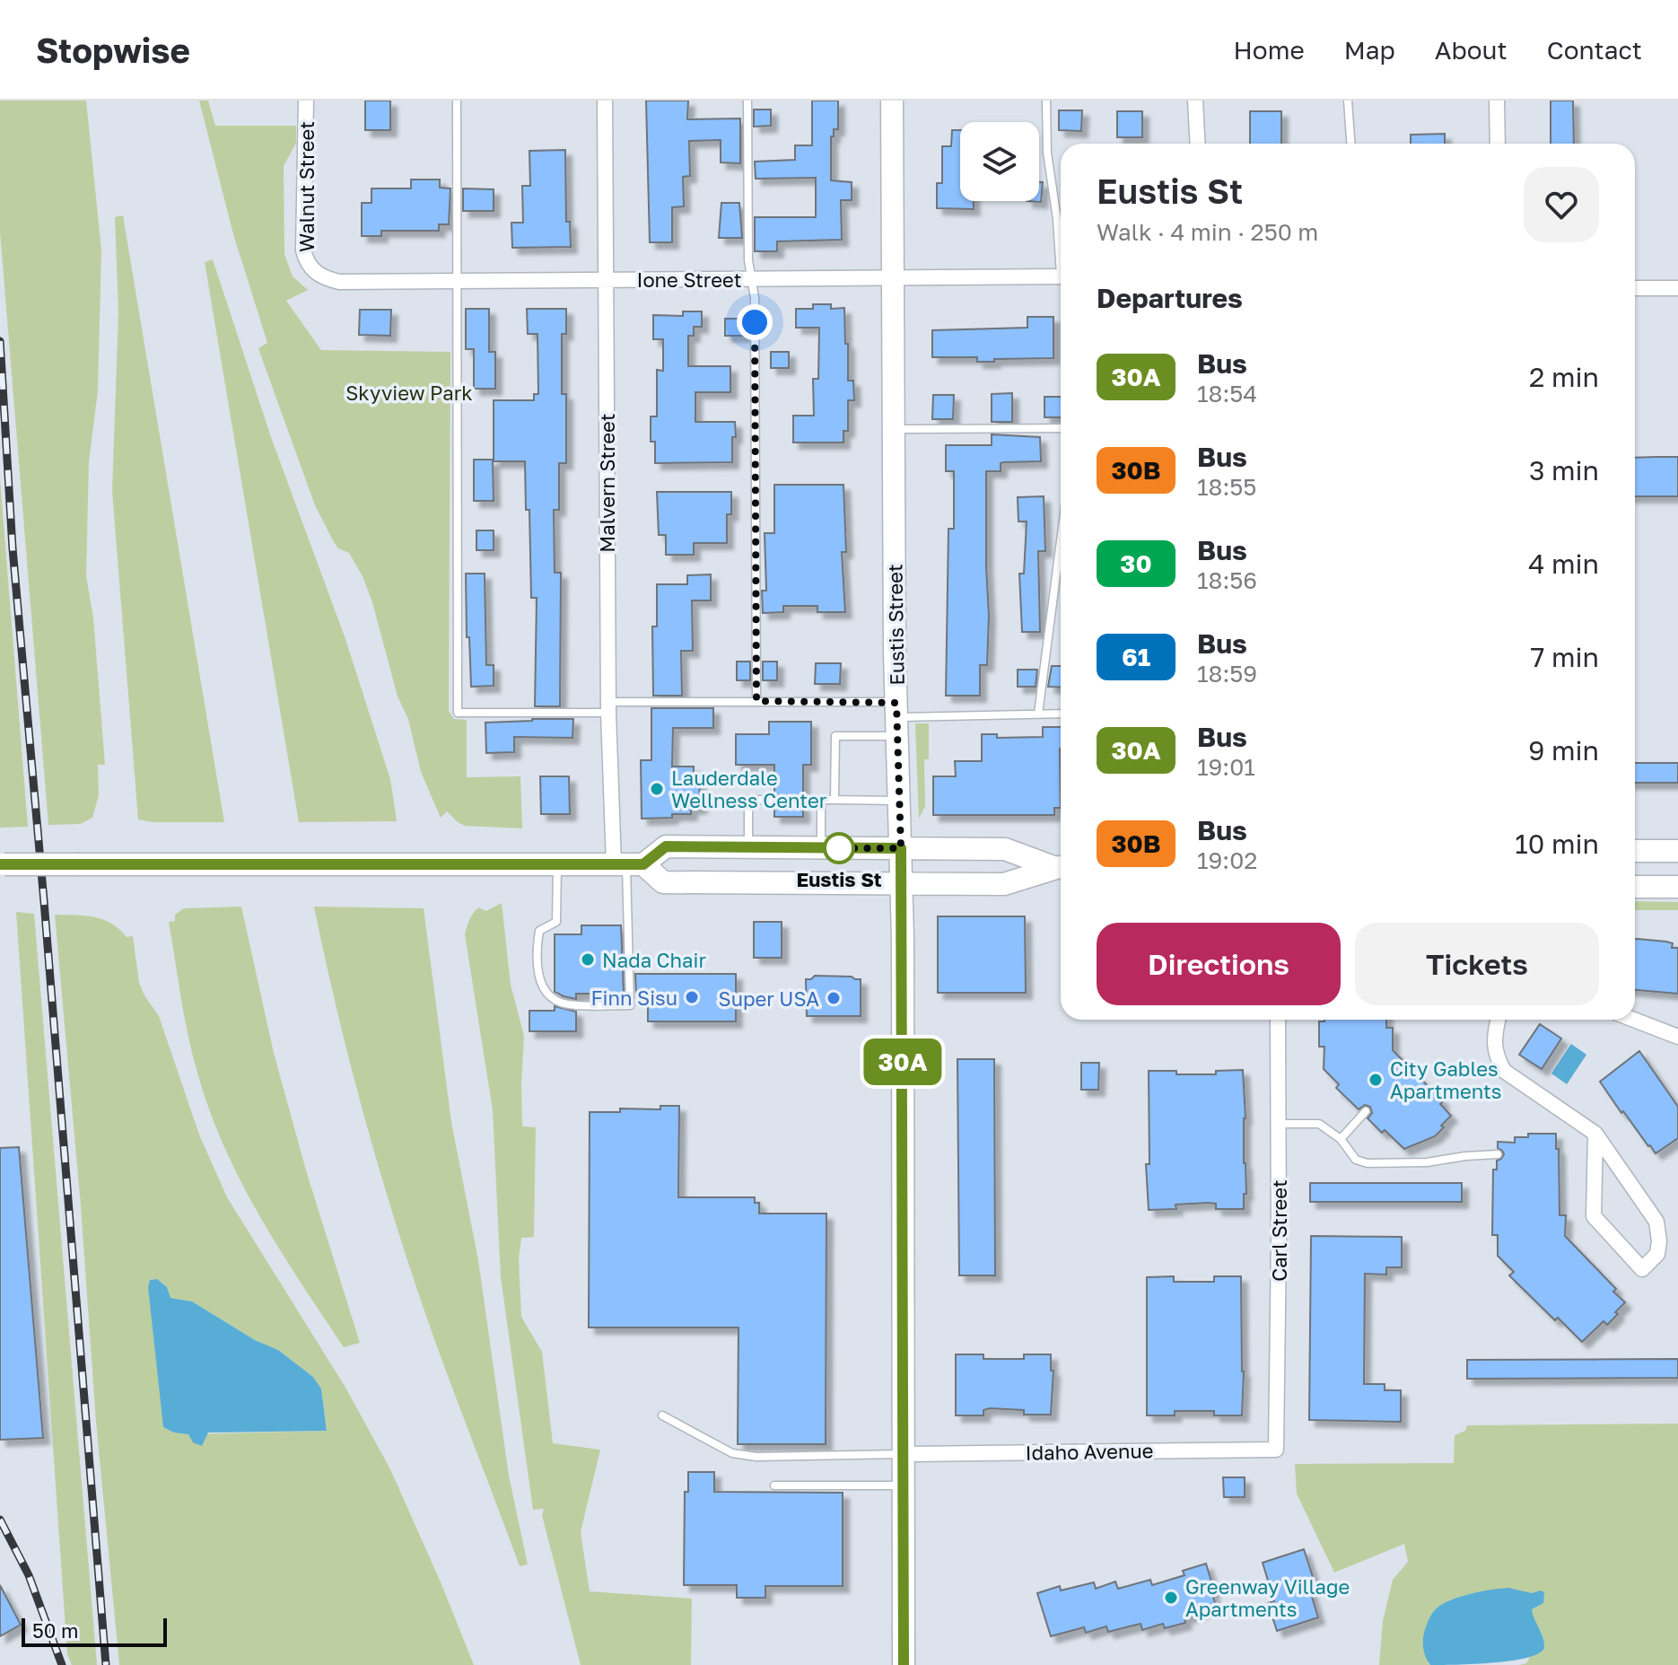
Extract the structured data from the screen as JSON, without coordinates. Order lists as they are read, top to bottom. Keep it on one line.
{"streets":{"main road":["Eustis Street"],"street":["Walnut Street","Ione Street","Malvern Street","Carl Street","Idaho Avenue"]},"crossings":[["Walnut Street","Ione Street"],["Ione Street","Malvern Street"],["Ione Street","Eustis Street"],["Eustis Street","Idaho Avenue"],["Carl Street","Idaho Avenue"]],"parks":["Skyview Park"],"places":["Lauderdale Wellness Center","Eustis St","Nada Chair","Finn Sisu","Super USA","City Gables Apartments","Greenway Village Apartments"],"lines":["bus line 30A"],"scale_bar":"50 m","page":{"header":"Stopwise","nav":["Home","Map","About","Contact"],"on_map":"30A","heading":[["Eustis St","Walk · 4 min · 250 m"],"Departures"],"list":[{"mark":"30A","name":"Bus","note":"18:54","value":"2 min"},{"mark":"30B","name":"Bus","note":"18:55","value":"3 min"},{"mark":"30","name":"Bus","note":"18:56","value":"4 min"},{"mark":"61","name":"Bus","note":"18:59","value":"7 min"},{"mark":"30A","name":"Bus","note":"19:01","value":"9 min"},{"mark":"30B","name":"Bus","note":"19:02","value":"10 min"}],"buttons":["Directions","Tickets"],"scale":"50 m"}}
